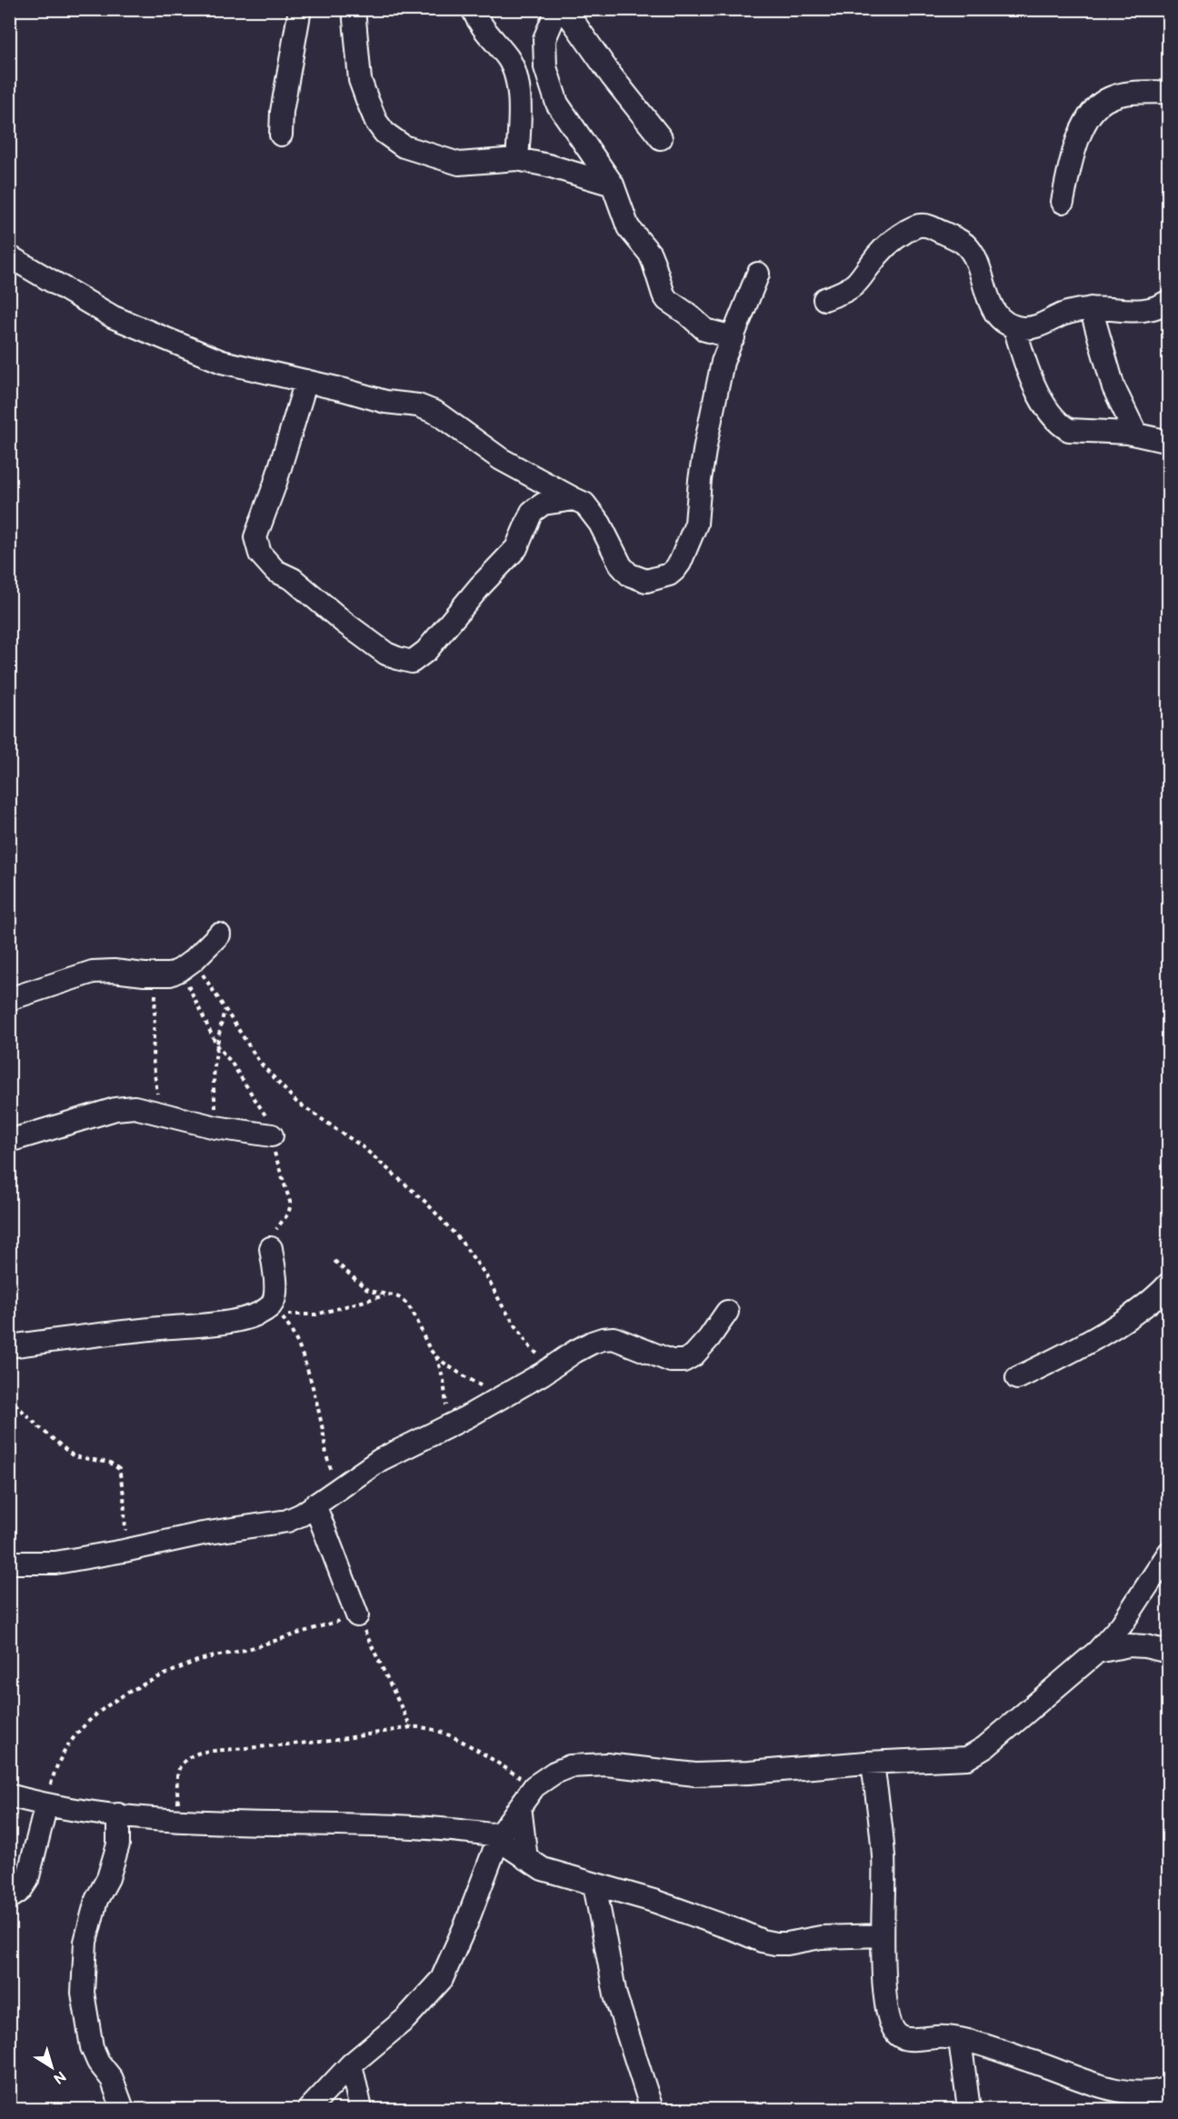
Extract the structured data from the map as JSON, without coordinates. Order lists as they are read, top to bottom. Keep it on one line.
{"north":"bottom right"}
